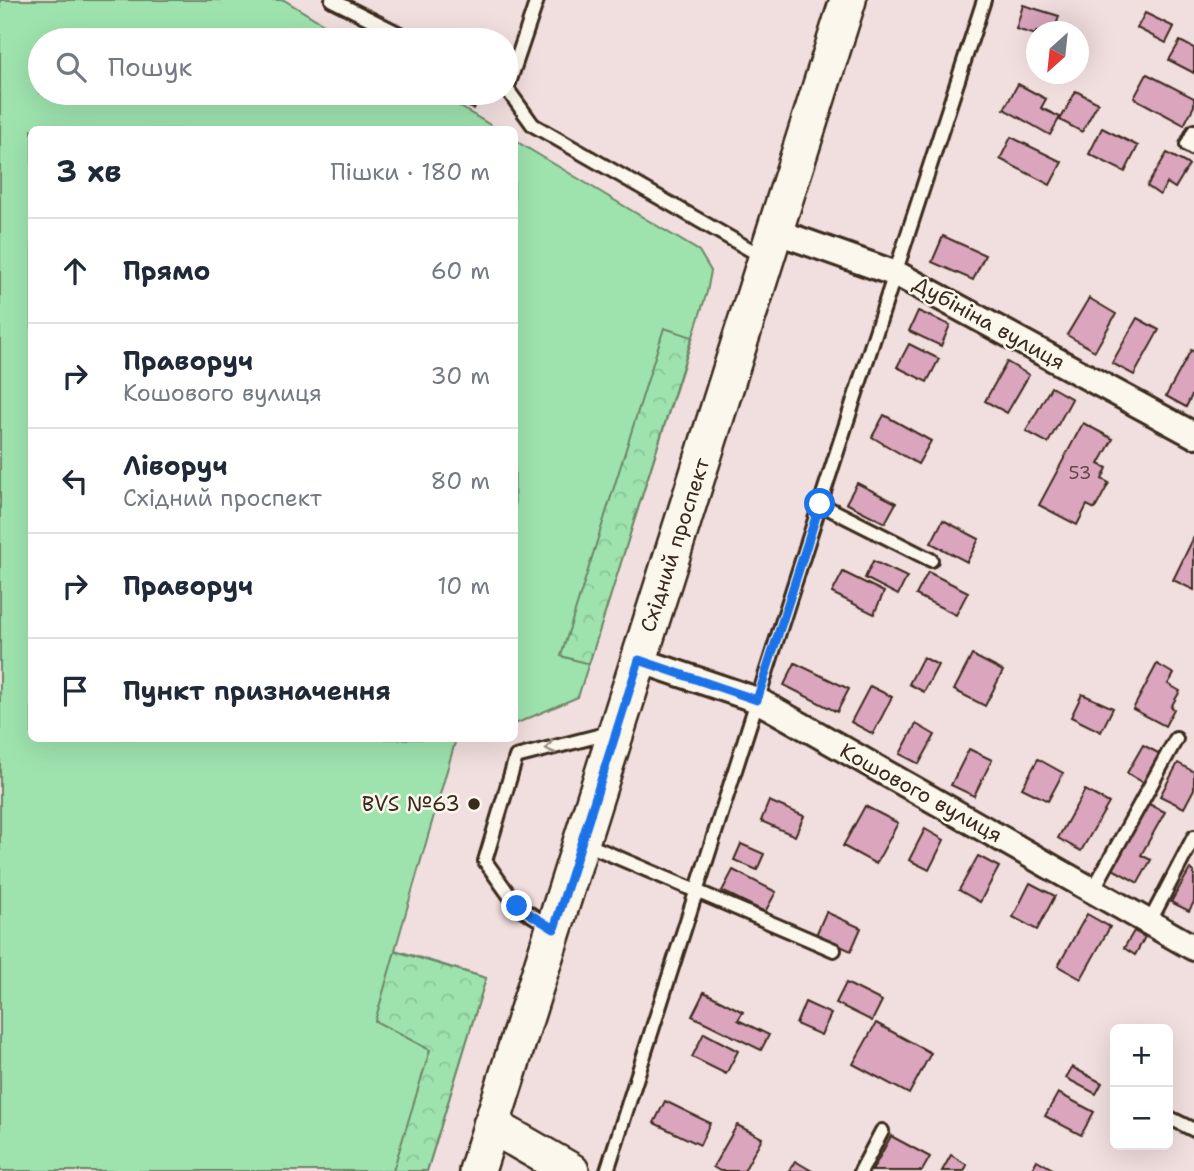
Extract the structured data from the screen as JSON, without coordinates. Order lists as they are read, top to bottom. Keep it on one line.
{"streets":{"main road":["Східний проспект"],"street":["Дубініна вулиця","Кошового вулиця"]},"crossings":[["Дубініна вулиця","Східний проспект"],["Східний проспект","Кошового вулиця"]],"places":["BVS №63"],"house_numbers":["53"],"north":"bottom left","page":{"search":"Пошук","heading":["3 хв","Пішки · 180 m"],"list":[["Прямо","60 m"],["Праворуч","Кошового вулиця","30 m"],["Ліворуч","Східний проспект","80 m"],["Праворуч","10 m"],"Пункт призначення"],"map_buttons":["+","−"]}}
